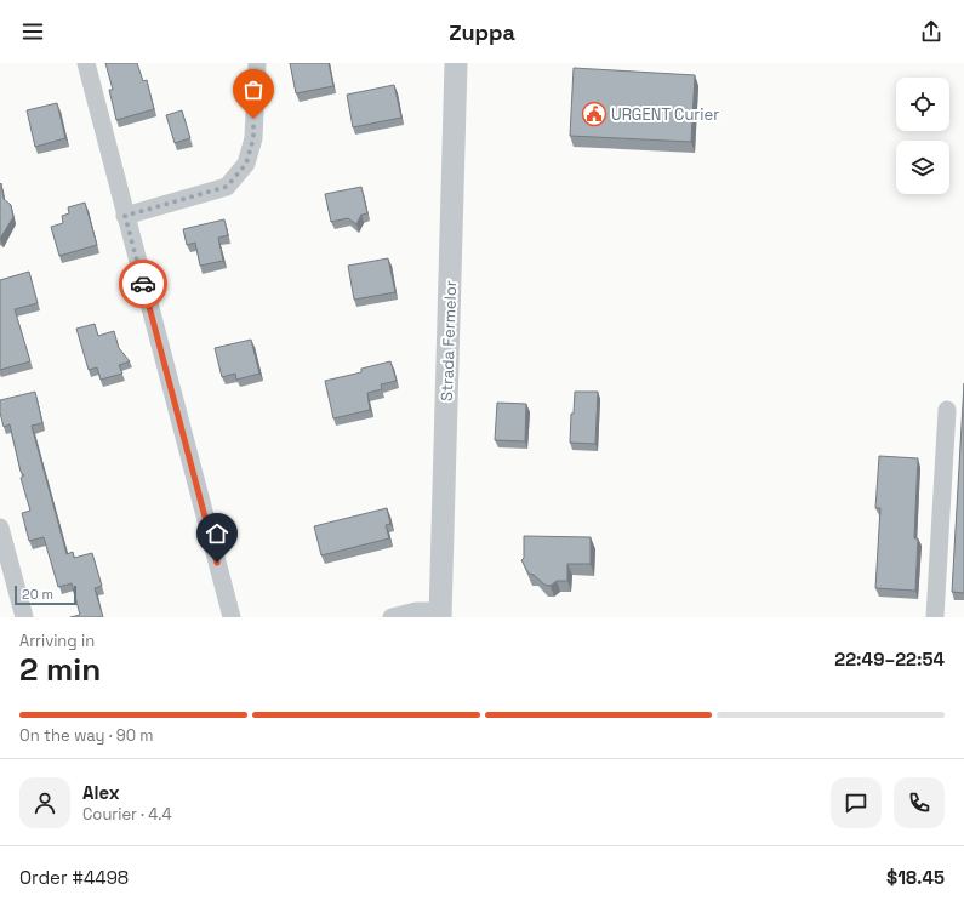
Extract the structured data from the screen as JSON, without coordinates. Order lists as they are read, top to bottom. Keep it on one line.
{"streets":{"street":["Strada Fermelor"]},"places":{"public building":["URGENT Curier"]},"scale_bar":"20 m","page":{"header":"Zuppa","scale":"20 m","heading":["2 min","Arriving in","22:49–22:54"],"panel":["Alex","Courier · 4.4","Order #4498","$18.45"],"bar":"On the way · 90 m"}}
